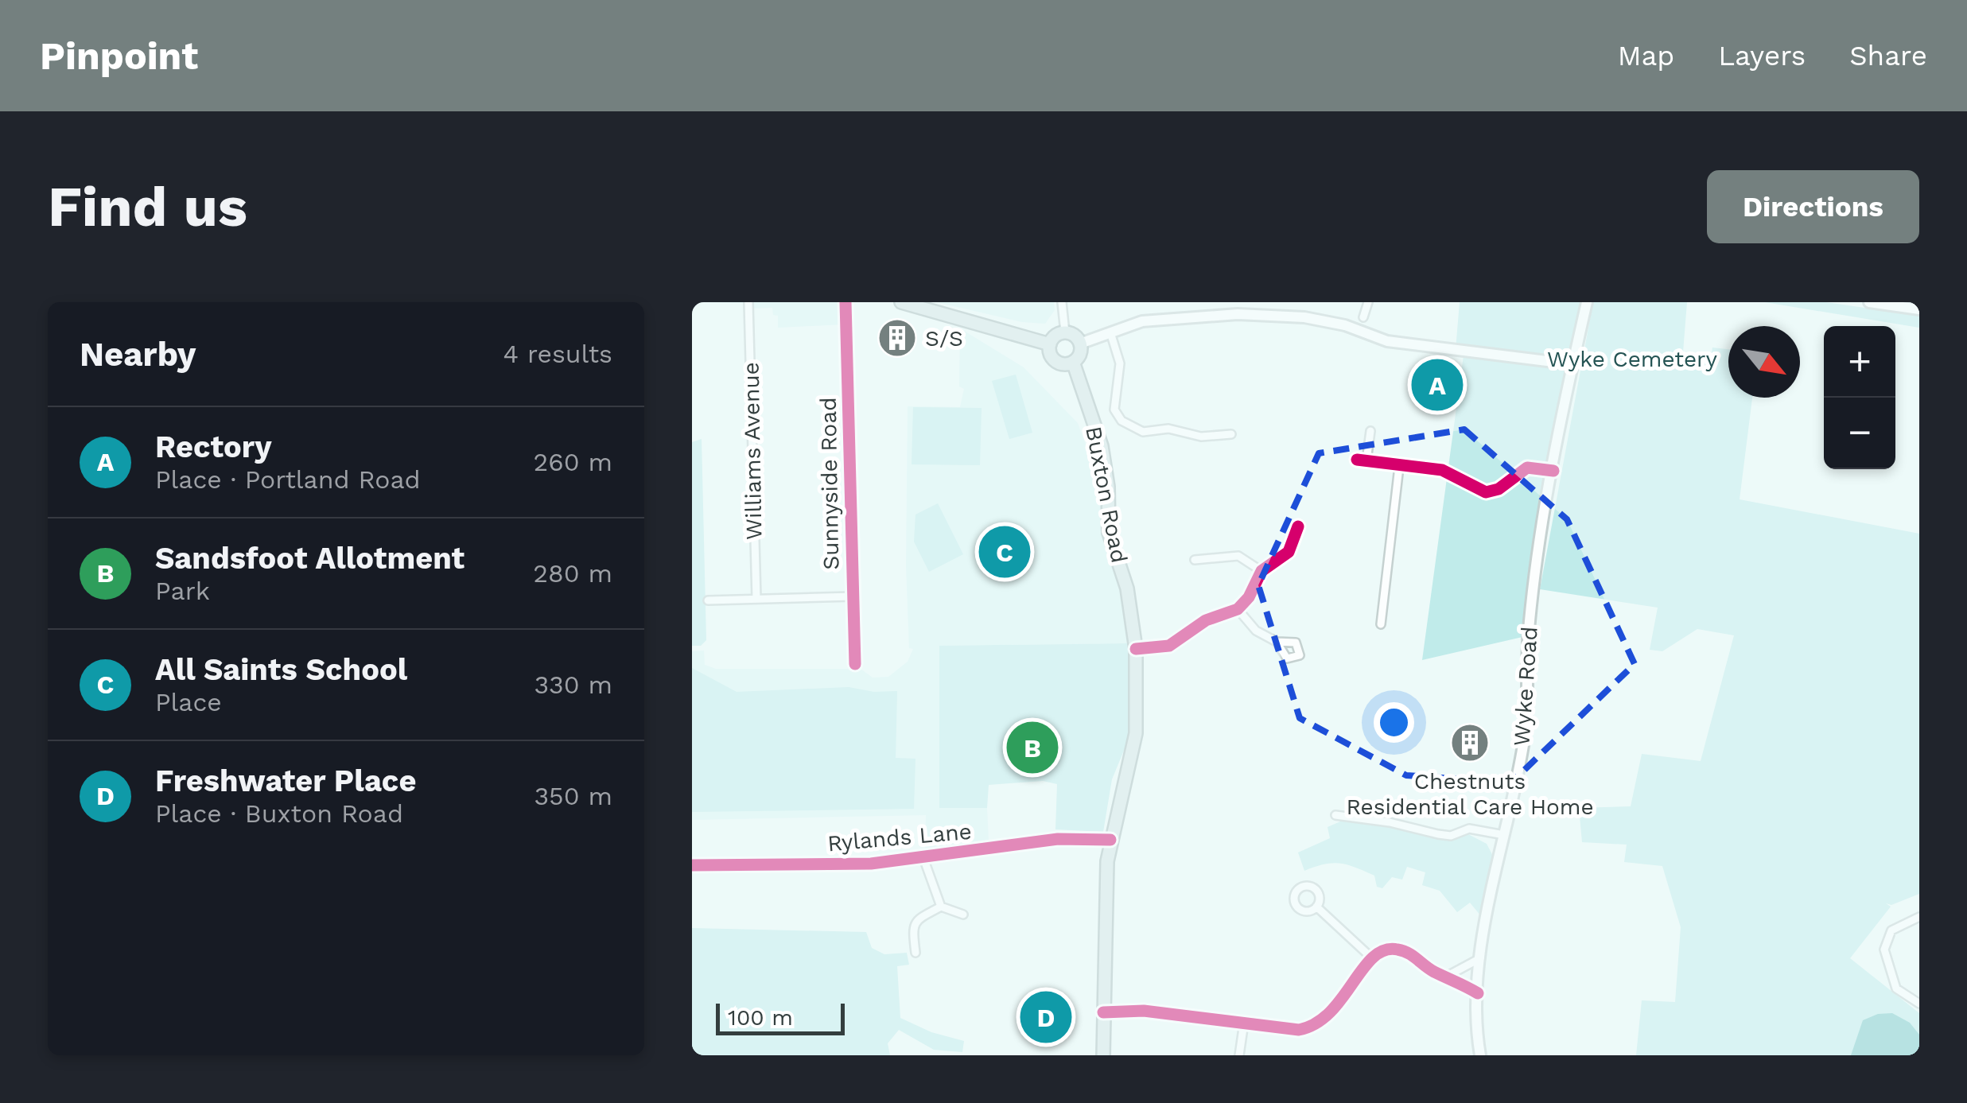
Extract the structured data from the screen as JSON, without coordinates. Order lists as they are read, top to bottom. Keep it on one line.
{"streets":{"highway":["Buxton Road"],"main road":["Wyke Road"],"street":["Williams Avenue","Sunnyside Road","Rylands Lane"]},"crossings":[["Buxton Road","Rylands Lane"]],"parks":["Wyke Cemetery"],"places":{"building":["S/S","Chestnuts Residential Care Home"]},"scale_bar":"100 m","north":"bottom right","page":{"header":"Pinpoint","nav":["Map","Layers","Share"],"buttons":"Directions","title":"Find us","heading":["Nearby","4 results"],"map_buttons":["+","−"],"pins":["A","C","B","D"],"list":[{"mark":"A","name":"Rectory","note":"Place · Portland Road","value":"260 m"},{"mark":"B","name":"Sandsfoot Allotment","note":"Park","value":"280 m"},{"mark":"C","name":"All Saints School","note":"Place","value":"330 m"},{"mark":"D","name":"Freshwater Place","note":"Place · Buxton Road","value":"350 m"}],"scale":"100 m"}}
